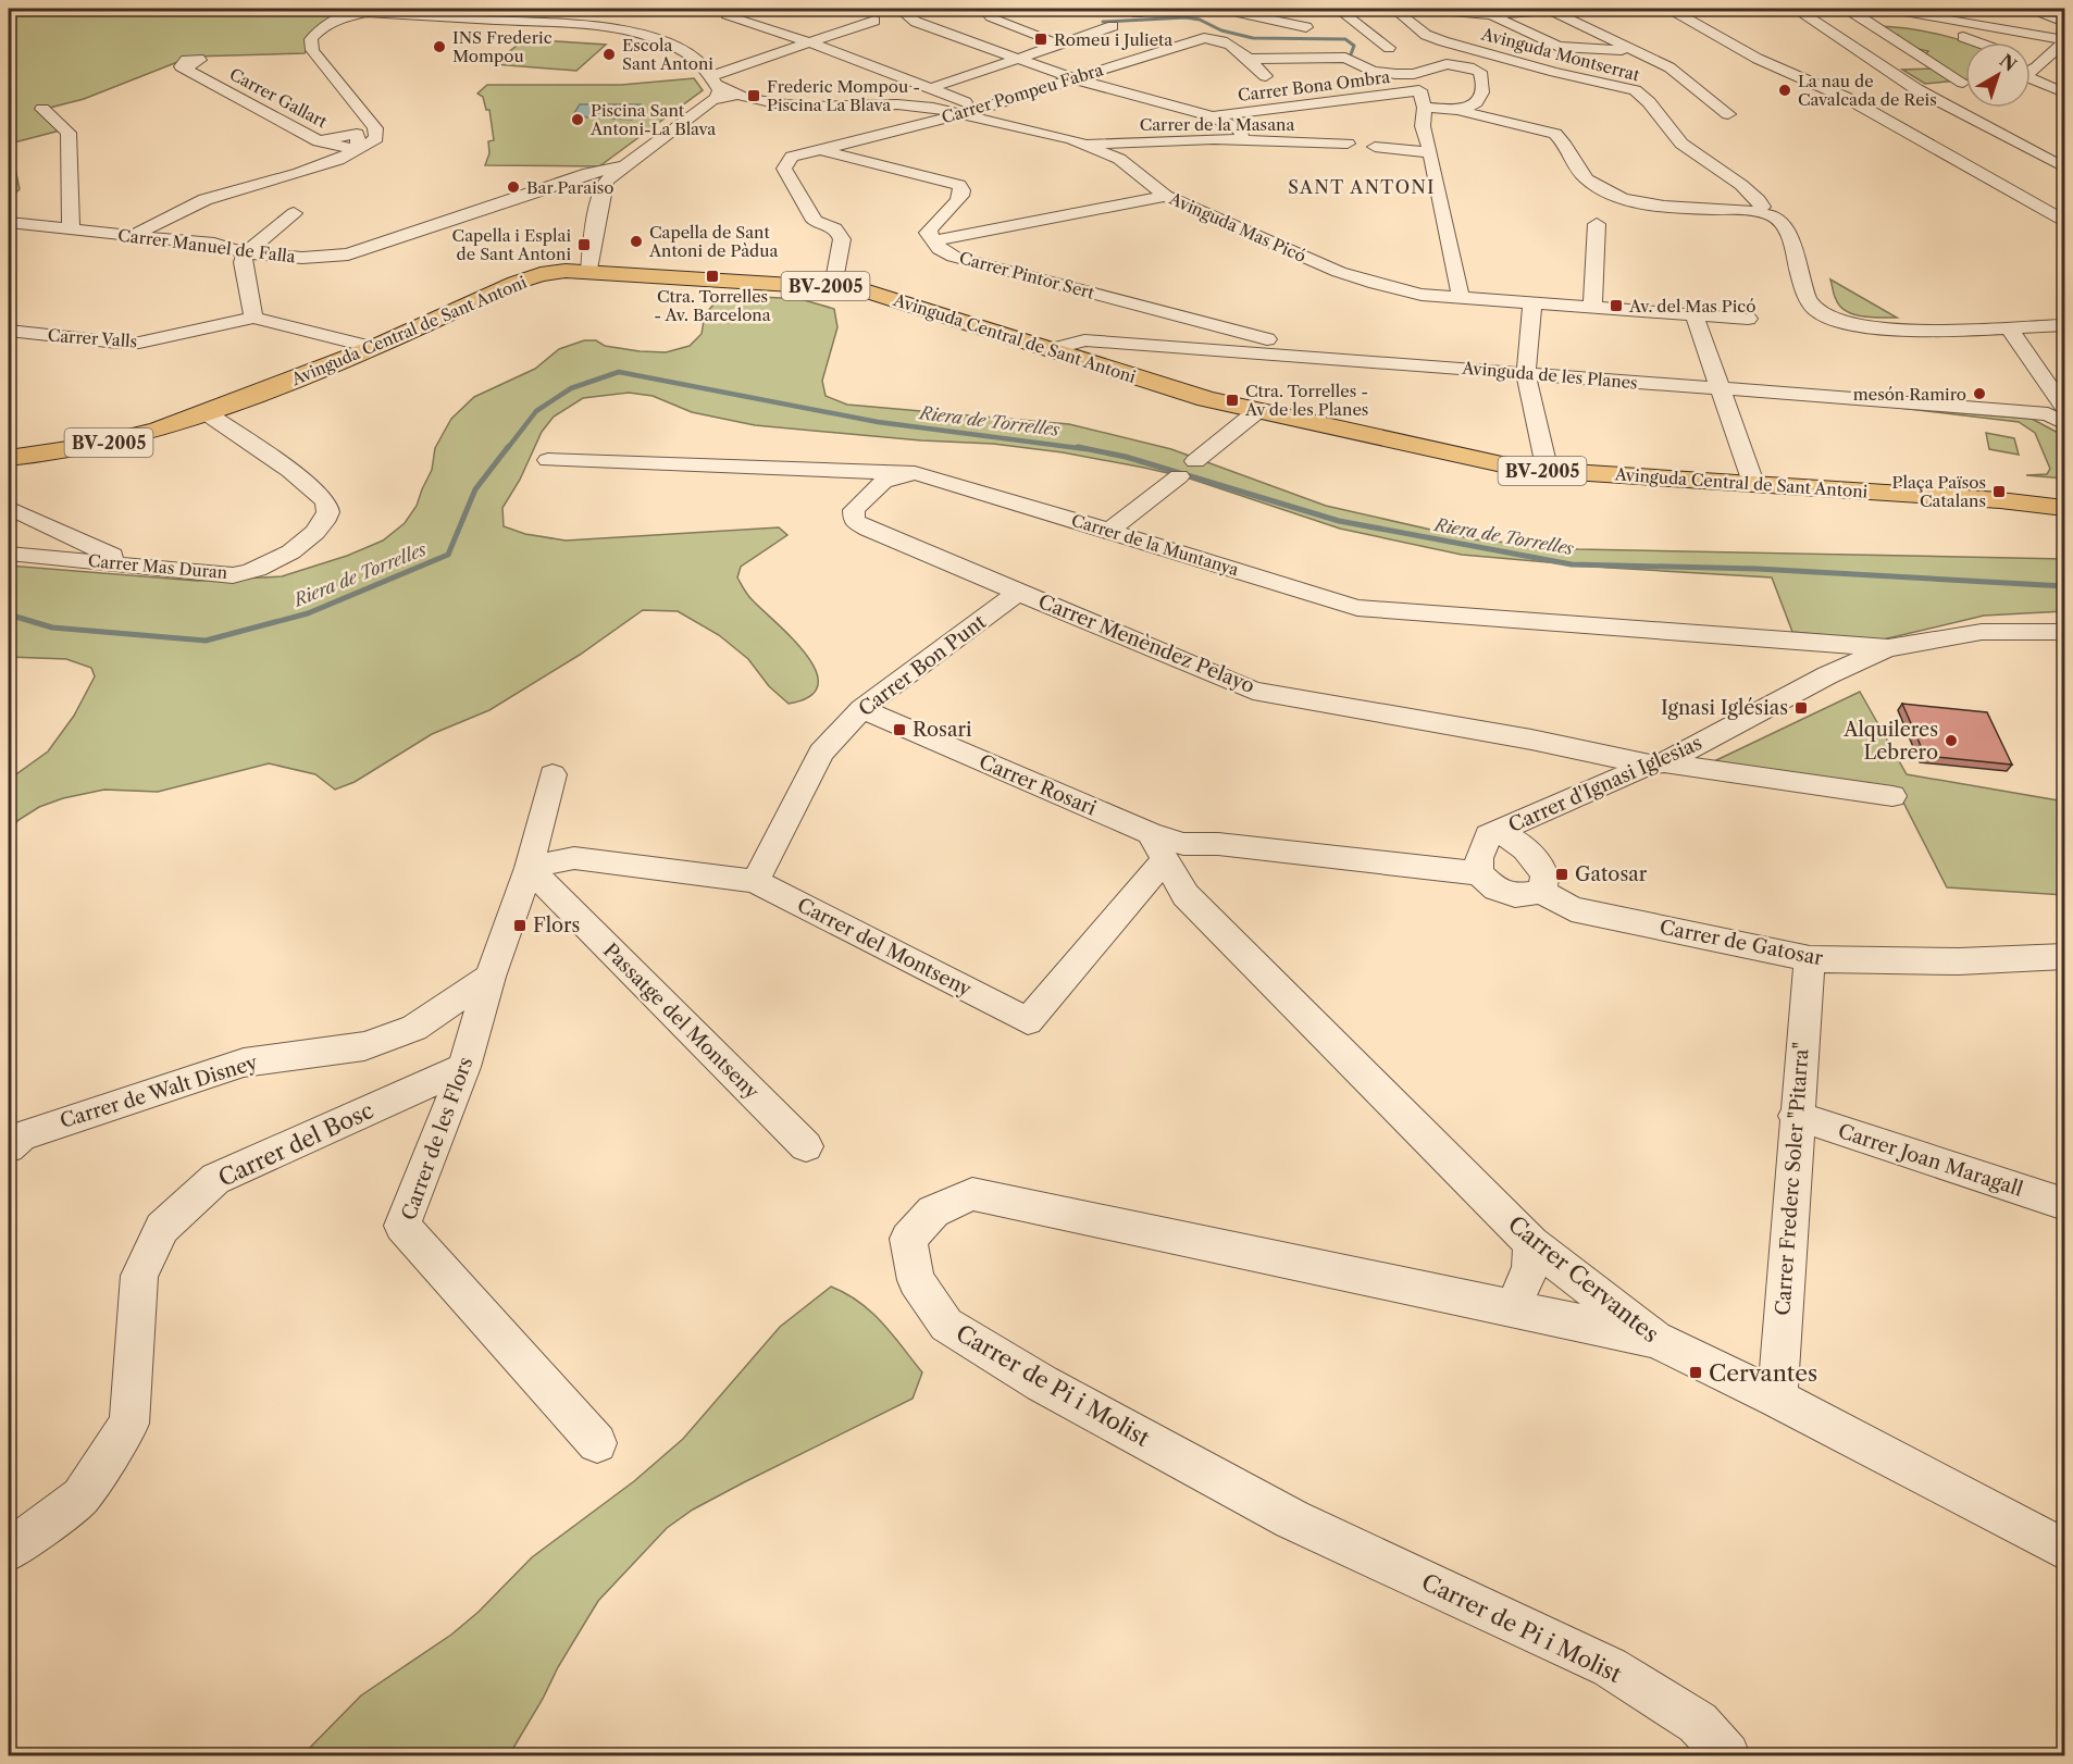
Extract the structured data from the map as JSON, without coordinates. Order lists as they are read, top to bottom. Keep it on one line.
{"streets":{"main road":["BV-2005","Avinguda Central de Sant Antoni"],"street":["Avinguda Montserrat","Carrer Bona Ombra","Carrer Pompeu Fabra","Carrer Gallart","Carrer de la Masana","Avinguda Mas Picó","Carrer Manuel de Falla","Carrer Pintor Sert","Carrer Valls","Avinguda de les Planes","Carrer de la Muntanya","Carrer Mas Duran","Carrer Menèndez Pelayo","Carrer Bon Punt","Carrer d'Ignasi Iglesias","Carrer Rosari","Carrer de Gatosar","Carrer del Montseny","Passatge del Montseny","Carrer de Walt Disney","Carrer de les Flors","Carrer del Bosc","Carrer Joan Maragall","Carrer Frederc Soler \"Pitarra\"","Carrer Cervantes","Carrer de Pi i Molist"]},"crossings":[["Carrer Pompeu Fabra","Avinguda Mas Picó"],["Carrer Pompeu Fabra","Avinguda Central de Sant Antoni"],["Carrer de la Masana","Avinguda Mas Picó"],["Carrer Pintor Sert","Avinguda de les Planes"],["Avinguda Central de Sant Antoni","Avinguda de les Planes"],["Avinguda Central de Sant Antoni","Carrer Mas Duran"],["Carrer de la Muntanya","Carrer Menèndez Pelayo"],["Carrer de la Muntanya","Carrer d'Ignasi Iglesias"],["Carrer Menèndez Pelayo","Carrer Bon Punt"],["Carrer Menèndez Pelayo","Carrer d'Ignasi Iglesias"],["Carrer Bon Punt","Carrer Rosari"],["Carrer Bon Punt","Carrer del Montseny"],["Carrer d'Ignasi Iglesias","Carrer de Gatosar"],["Carrer Rosari","Carrer del Montseny"],["Carrer Rosari","Carrer Cervantes"],["Carrer de Gatosar","Carrer Frederc Soler \"Pitarra\""],["Carrer del Montseny","Passatge del Montseny"],["Carrer del Montseny","Carrer de les Flors"],["Carrer del Montseny","Carrer Cervantes"],["Passatge del Montseny","Carrer de les Flors"],["Carrer de Walt Disney","Carrer de les Flors"],["Carrer de les Flors","Carrer del Bosc"],["Carrer Joan Maragall","Carrer Frederc Soler \"Pitarra\""],["Carrer Frederc Soler \"Pitarra\"","Carrer Cervantes"],["Carrer Cervantes","Carrer de Pi i Molist"]],"districts":["SANT ANTONI"],"water":["Riera de Torrelles"],"places":{"transit":["Romeu i Julieta","Frederic Mompou - Piscina La Blava","Capella i Esplai de Sant Antoni","Ctra. Torrelles - Av. Barcelona","Av. del Mas Picó","Ctra. Torrelles - Av de les Planes","Plaça Països Catalans","Ignasi Iglésias","Rosari","Gatosar","Flors","Cervantes"],"other":["INS Frederic Mompou","Escola Sant Antoni","La nau de Cavalcada de Reis","Piscina Sant Antoni-La Blava","Bar Paraiso","Capella de Sant Antoni de Pàdua","mesón Ramiro","Alquileres Lebrero"]},"north":"top right"}
